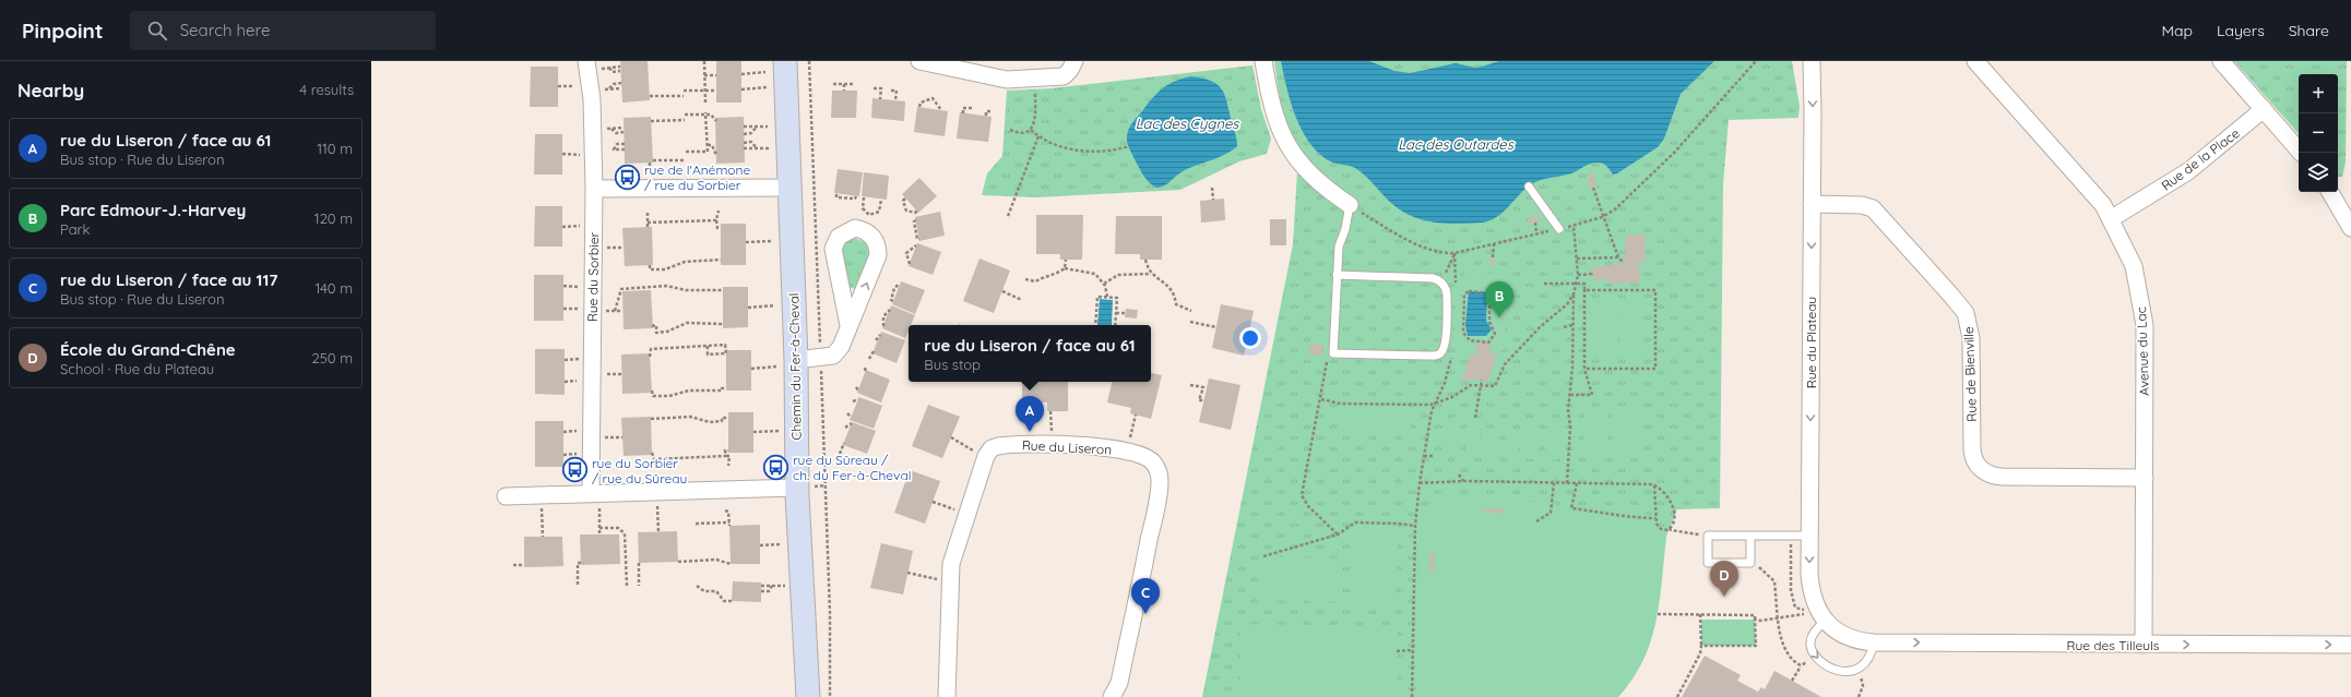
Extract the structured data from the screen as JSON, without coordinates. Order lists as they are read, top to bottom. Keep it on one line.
{"streets":{"street":["Rue de la Place","Rue du Sorbier","Rue du Plateau","Avenue du Lac","Chemin du Fer-à-Cheval","Rue de Bienville","Rue du Liseron","Rue des Tilleuls"]},"crossings":[["Rue de la Place","Avenue du Lac"],["Rue du Plateau","Rue de Bienville"],["Rue du Plateau","Rue des Tilleuls"],["Avenue du Lac","Rue de Bienville"],["Avenue du Lac","Rue des Tilleuls"]],"one_way":["Rue du Plateau","Rue des Tilleuls"],"water":["Lac des Cygnes","Lac des Outardes"],"places":{"bus stop":["rue de l'Anémone / rue du Sorbier","rue du Sûreau / ch. du Fer-à-Cheval","rue du Sorbier / rue du Sûreau"]},"page":{"header":"Pinpoint","search":"Search here","nav":["Map","Layers","Share"],"heading":["Nearby","4 results"],"map_buttons":["+","−"],"list":[{"mark":"A","name":"rue du Liseron / face au 61","note":"Bus stop · Rue du Liseron","value":"110 m"},{"mark":"B","name":"Parc Edmour-J.-Harvey","note":"Park","value":"120 m"},{"mark":"C","name":"rue du Liseron / face au 117","note":"Bus stop · Rue du Liseron","value":"140 m"},{"mark":"D","name":"École du Grand-Chêne","note":"School · Rue du Plateau","value":"250 m"}],"pins":["B","A","D","C"],"popup":["rue du Liseron / face au 61","Bus stop"]}}
